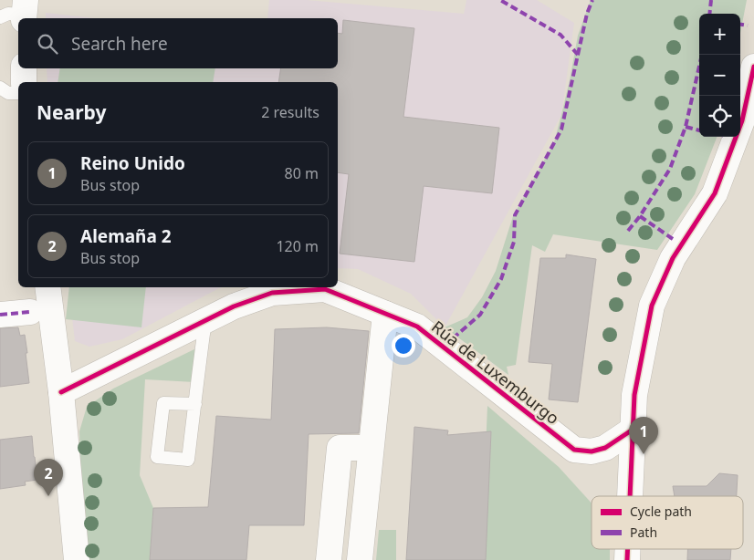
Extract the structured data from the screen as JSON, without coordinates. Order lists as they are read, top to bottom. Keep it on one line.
{"streets":{"street":["Rúa de Luxemburgo"]},"legend":["Cycle path","Path"],"page":{"map_buttons":["+","−"],"search":"Search here","heading":["Nearby","2 results"],"list":[{"mark":"1","name":"Reino Unido","note":"Bus stop","value":"80 m"},{"mark":"2","name":"Alemaña 2","note":"Bus stop","value":"120 m"}],"pins":["1","2"]}}
